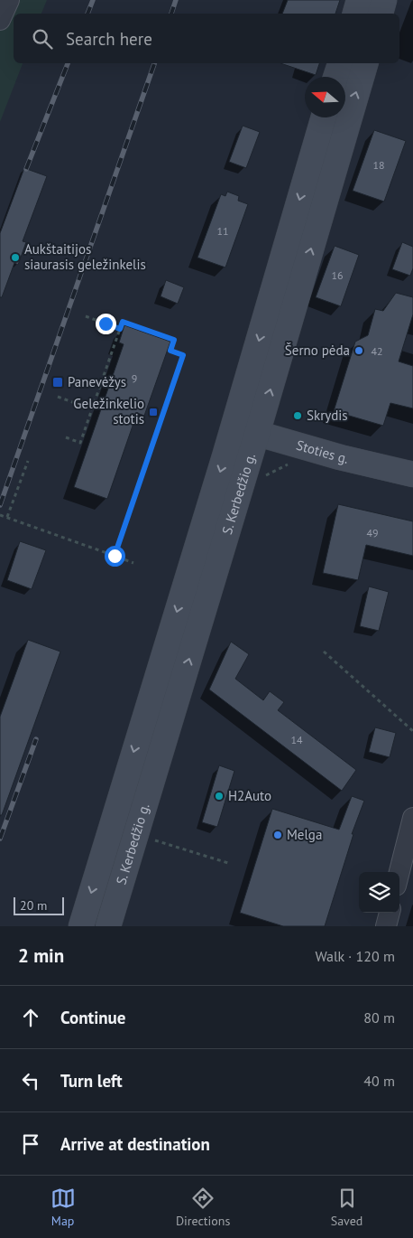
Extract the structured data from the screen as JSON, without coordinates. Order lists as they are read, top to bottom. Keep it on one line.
{"streets":{"main road":["Stoties g.","S. Kerbedžio g."]},"crossings":[["Stoties g.","S. Kerbedžio g."]],"places":{"other":["Aukštaitijos siaurasis geležinkelis","Šerno pėda","Skrydis","H2Auto","Melga"],"transit":["Panevėžys","Geležinkelio stotis"]},"house_numbers":["18","11","16","42","9","49","14"],"scale_bar":"20 m","north":"left","page":{"search":"Search here","scale":"20 m","heading":["2 min","Walk · 120 m"],"list":[["Continue","80 m"],["Turn left","40 m"],"Arrive at destination"],"nav":["Map","Directions","Saved"]}}
